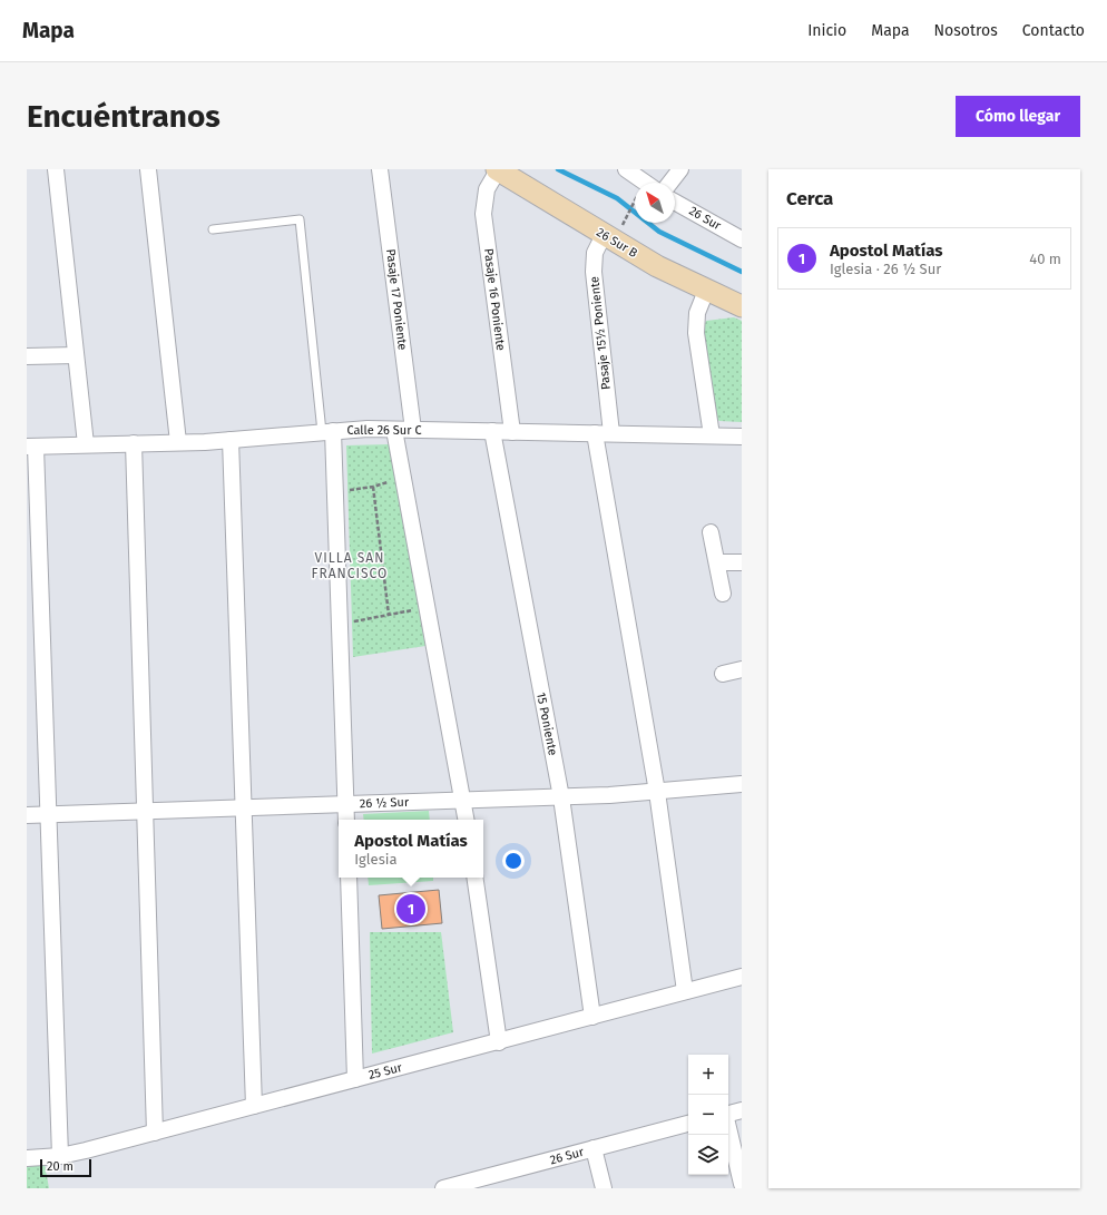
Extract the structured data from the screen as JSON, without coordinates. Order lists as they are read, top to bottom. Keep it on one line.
{"streets":{"street":["26 Sur","26 Sur B","Pasaje 17 Poniente","Pasaje 16 Poniente","Pasaje 15½ Poniente","Calle 26 Sur C","15 Poniente","26 ½ Sur","25 Sur"]},"crossings":[["26 Sur B","Pasaje 16 Poniente"],["26 Sur B","Pasaje 15½ Poniente"],["Pasaje 17 Poniente","Calle 26 Sur C"],["Pasaje 16 Poniente","Calle 26 Sur C"],["Pasaje 15½ Poniente","Calle 26 Sur C"],["Calle 26 Sur C","15 Poniente"],["15 Poniente","26 ½ Sur"],["15 Poniente","25 Sur"]],"districts":["VILLA SAN FRANCISCO"],"scale_bar":"20 m","north":"top left","page":{"header":"Mapa","nav":["Inicio","Mapa","Nosotros","Contacto"],"buttons":"Cómo llegar","title":"Encuéntranos","heading":"Cerca","list":[{"mark":"1","name":"Apostol Matías","note":"Iglesia · 26 ½ Sur","value":"40 m"}],"popup":["Apostol Matías","Iglesia"],"pins":"1","map_buttons":["+","−"],"scale":"20 m"}}
